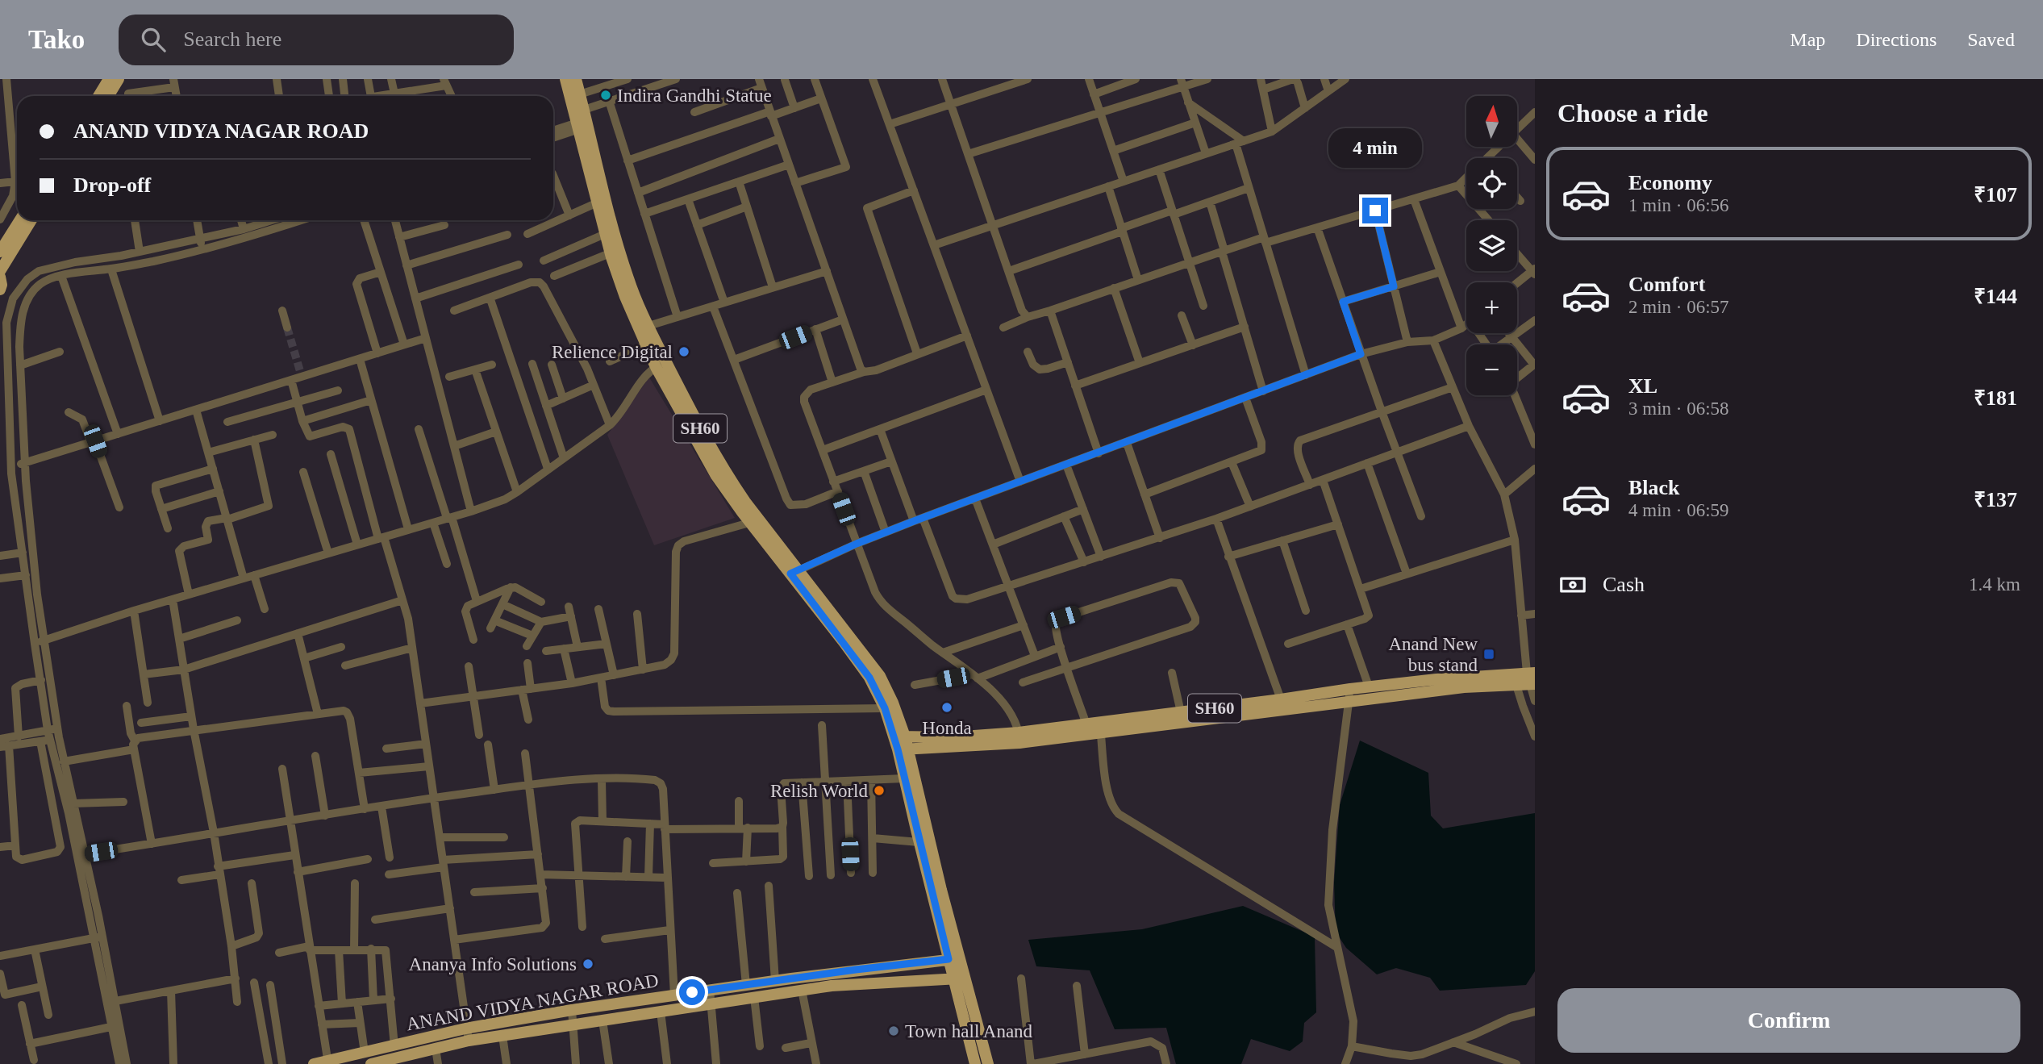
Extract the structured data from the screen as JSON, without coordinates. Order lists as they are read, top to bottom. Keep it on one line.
{"streets":{"main road":["SH60","ANAND VIDYA NAGAR ROAD"]},"places":{"other":["Indira Gandhi Statue","Relience Digital","Honda","Relish World","Ananya Info Solutions","Town hall Anand"],"transit":["Anand New bus stand"]},"north":"top","page":{"header":"Tako","search":"Search here","nav":["Map","Directions","Saved"],"heading":"Choose a ride","map_buttons":["+","−"],"banner":["ANAND VIDYA NAGAR ROAD","Drop-off"],"bubble":"4 min","list":[{"name":"Economy","note":"1 min · 06:56","value":"₹107"},{"name":"Comfort","note":"2 min · 06:57","value":"₹144"},{"name":"XL","note":"3 min · 06:58","value":"₹181"},{"name":"Black","note":"4 min · 06:59","value":"₹137"}],"pay":["Cash","1.4 km"],"buttons":"Confirm"}}
